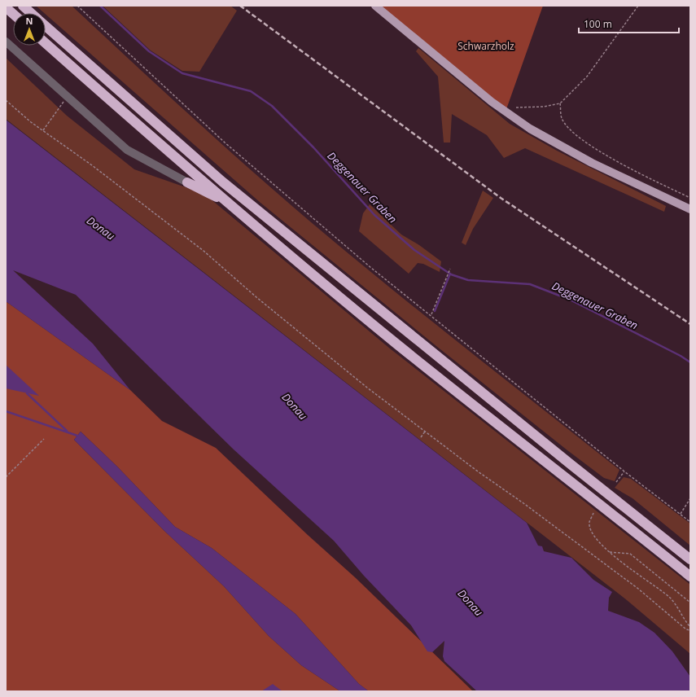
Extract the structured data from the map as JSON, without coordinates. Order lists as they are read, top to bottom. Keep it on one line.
{"water":["Deggenauer Graben","Donau"],"parks":["Schwarzholz"],"scale_bar":"100 m","north":"top"}
